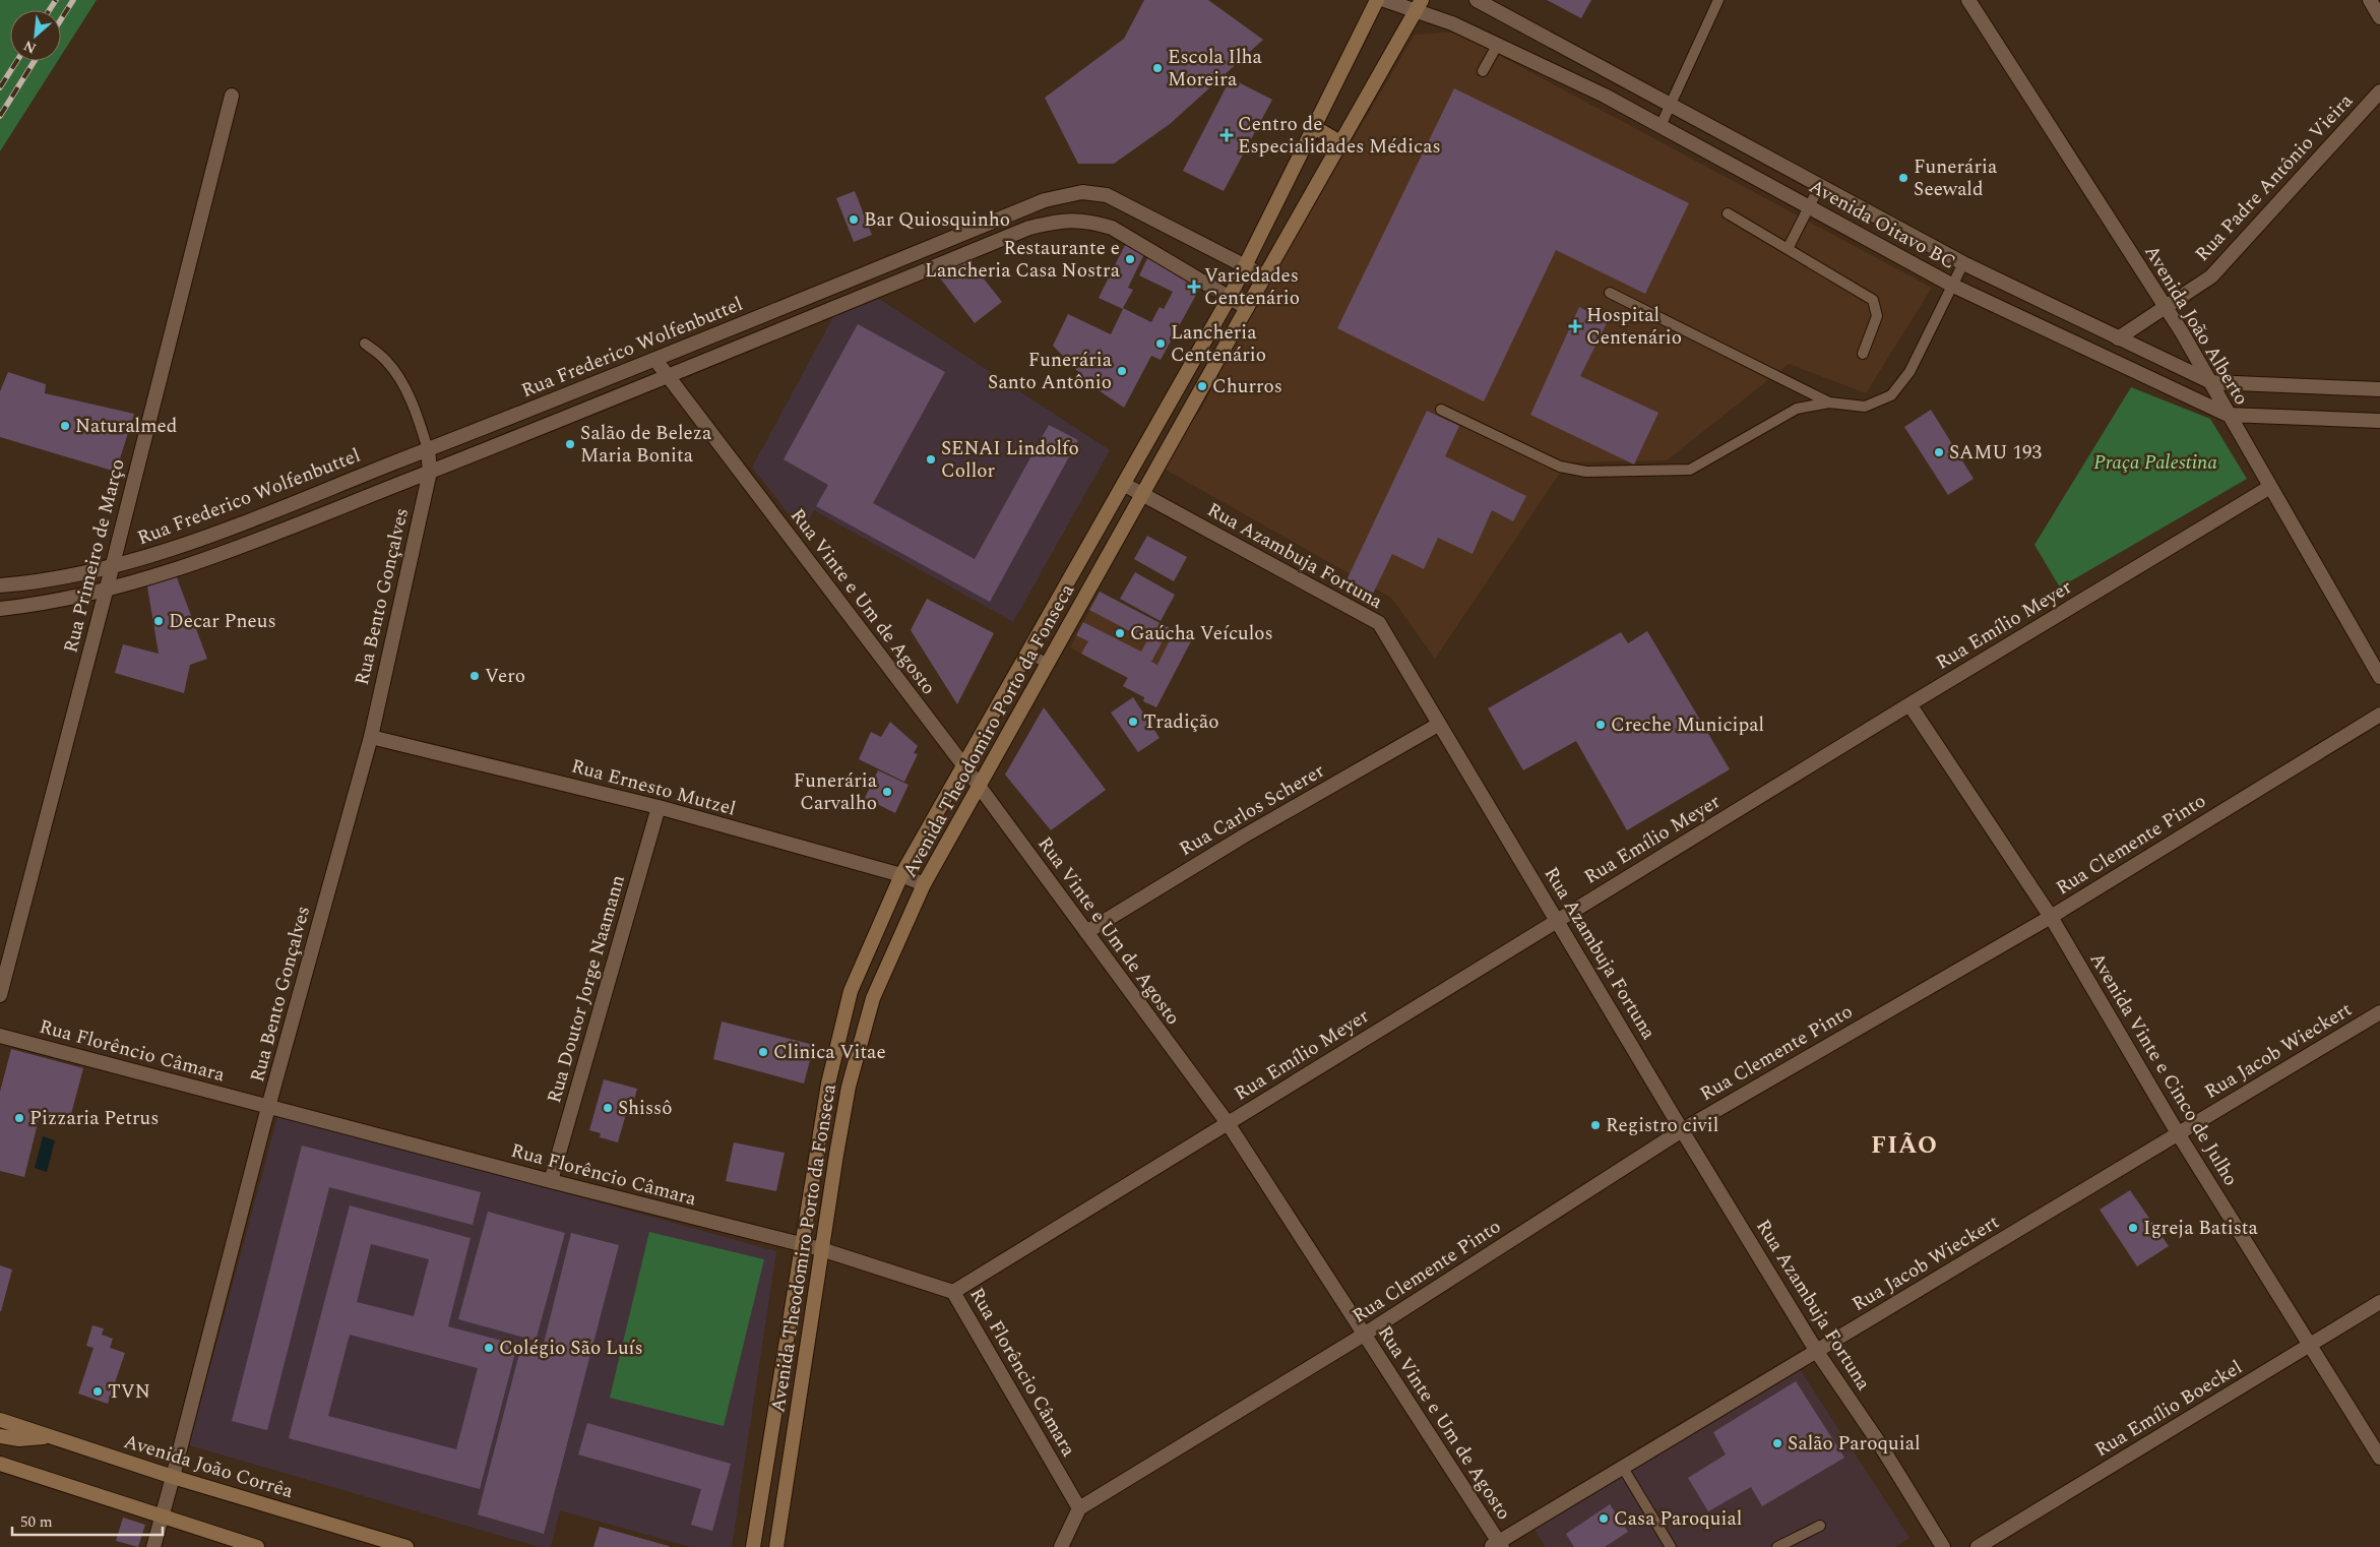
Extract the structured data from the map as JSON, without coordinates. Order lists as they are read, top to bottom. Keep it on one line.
{"streets":{"main road":["Avenida Theodomiro Porto da Fonseca","Avenida João Corrêa"],"street":["Rua Padre Antônio Vieira","Avenida Oitavo BC","Avenida João Alberto","Rua Frederico Wolfenbuttel","Rua Primeiro de Março","Rua Azambuja Fortuna","Rua Bento Gonçalves","Rua Vinte e Um de Agosto","Rua Emílio Meyer","Rua Ernesto Mutzel","Rua Carlos Scherer","Rua Clemente Pinto","Rua Doutor Jorge Naamann","Rua Florêncio Câmara","Rua Jacob Wieckert","Avenida Vinte e Cinco de Julho","Rua Emílio Boeckel"]},"crossings":[["Rua Padre Antônio Vieira","Avenida Oitavo BC"],["Rua Padre Antônio Vieira","Avenida João Alberto"],["Avenida Oitavo BC","Avenida João Alberto"],["Avenida Oitavo BC","Avenida Theodomiro Porto da Fonseca"],["Avenida João Alberto","Rua Emílio Meyer"],["Rua Frederico Wolfenbuttel","Rua Primeiro de Março"],["Rua Frederico Wolfenbuttel","Rua Bento Gonçalves"],["Rua Frederico Wolfenbuttel","Rua Vinte e Um de Agosto"],["Rua Frederico Wolfenbuttel","Avenida Theodomiro Porto da Fonseca"],["Rua Azambuja Fortuna","Rua Emílio Meyer"],["Rua Azambuja Fortuna","Avenida Theodomiro Porto da Fonseca"],["Rua Azambuja Fortuna","Rua Carlos Scherer"],["Rua Azambuja Fortuna","Rua Clemente Pinto"],["Rua Azambuja Fortuna","Rua Jacob Wieckert"],["Rua Bento Gonçalves","Rua Ernesto Mutzel"],["Rua Bento Gonçalves","Rua Florêncio Câmara"],["Rua Bento Gonçalves","Avenida João Corrêa"],["Rua Vinte e Um de Agosto","Rua Emílio Meyer"],["Rua Vinte e Um de Agosto","Avenida Theodomiro Porto da Fonseca"],["Rua Vinte e Um de Agosto","Rua Carlos Scherer"],["Rua Vinte e Um de Agosto","Rua Clemente Pinto"],["Rua Vinte e Um de Agosto","Rua Jacob Wieckert"],["Rua Emílio Meyer","Rua Florêncio Câmara"],["Rua Emílio Meyer","Avenida Vinte e Cinco de Julho"],["Avenida Theodomiro Porto da Fonseca","Rua Ernesto Mutzel"],["Avenida Theodomiro Porto da Fonseca","Rua Florêncio Câmara"],["Rua Ernesto Mutzel","Rua Doutor Jorge Naamann"],["Rua Clemente Pinto","Rua Florêncio Câmara"],["Rua Clemente Pinto","Avenida Vinte e Cinco de Julho"],["Rua Doutor Jorge Naamann","Rua Florêncio Câmara"],["Rua Jacob Wieckert","Avenida Vinte e Cinco de Julho"],["Avenida Vinte e Cinco de Julho","Rua Emílio Boeckel"]],"districts":["FIÃO"],"parks":["Praça Palestina"],"places":{"other":["Escola Ilha Moreira","Funerária Seewald","Bar Quiosquinho","Restaurante e Lancheria Casa Nostra","Lancheria Centenário","Funerária Santo Antônio","Churros","Naturalmed","Salão de Beleza Maria Bonita","SAMU 193","SENAI Lindolfo Collor","Decar Pneus","Gaúcha Veículos","Vero","Tradição","Creche Municipal","Funerária Carvalho","Clinica Vitae","Shissô","Pizzaria Petrus","Registro civil","Igreja Batista","Colégio São Luís","TVN","Salão Paroquial","Casa Paroquial"],"health":["Centro de Especialidades Médicas","Variedades Centenário","Hospital Centenário"]},"scale_bar":"50 m","north":"bottom left"}
